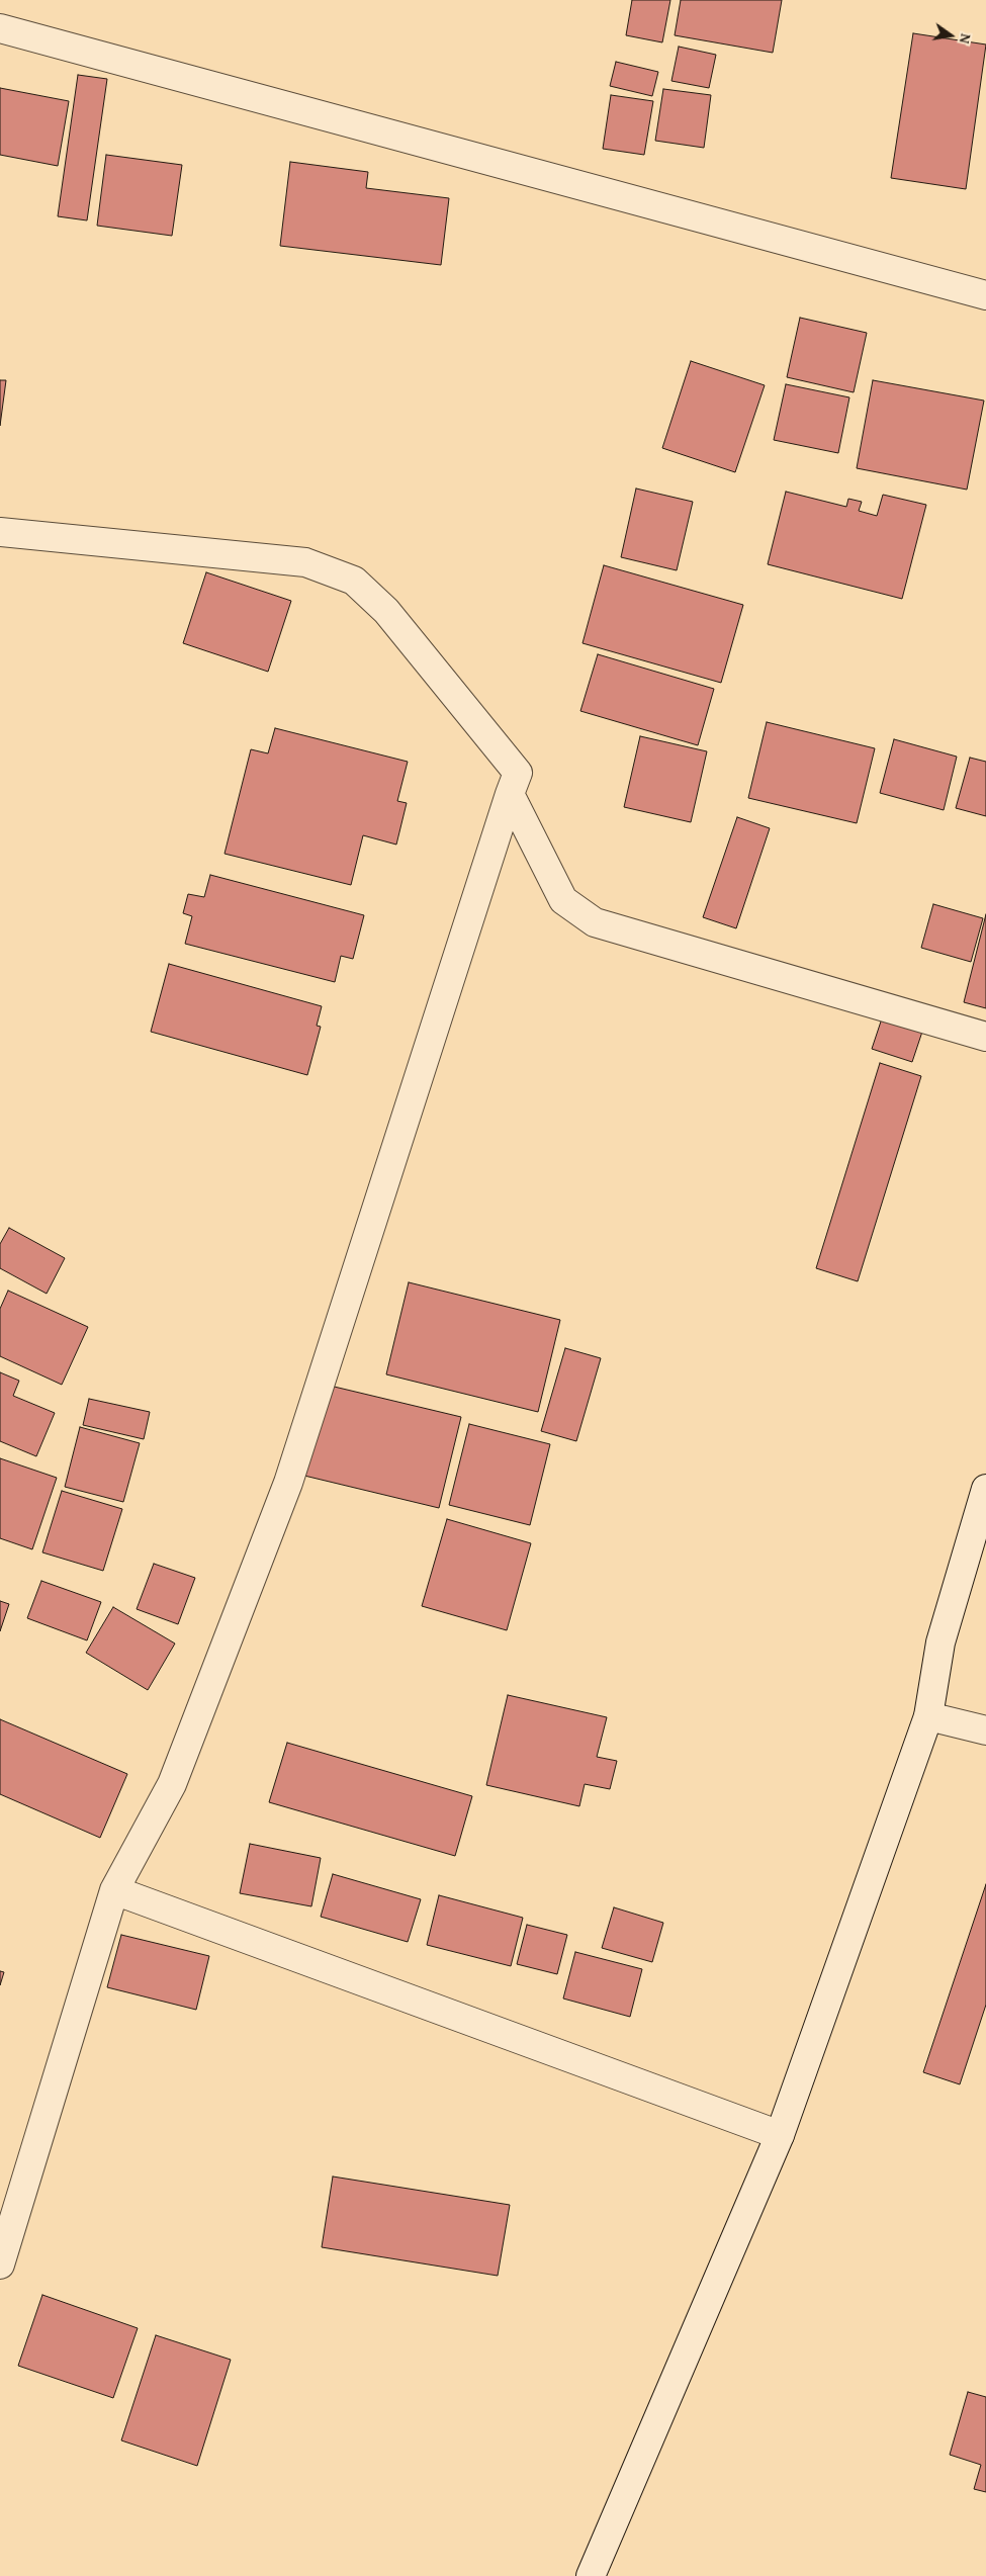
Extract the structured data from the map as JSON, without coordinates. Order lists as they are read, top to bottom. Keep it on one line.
{"north":"right"}
